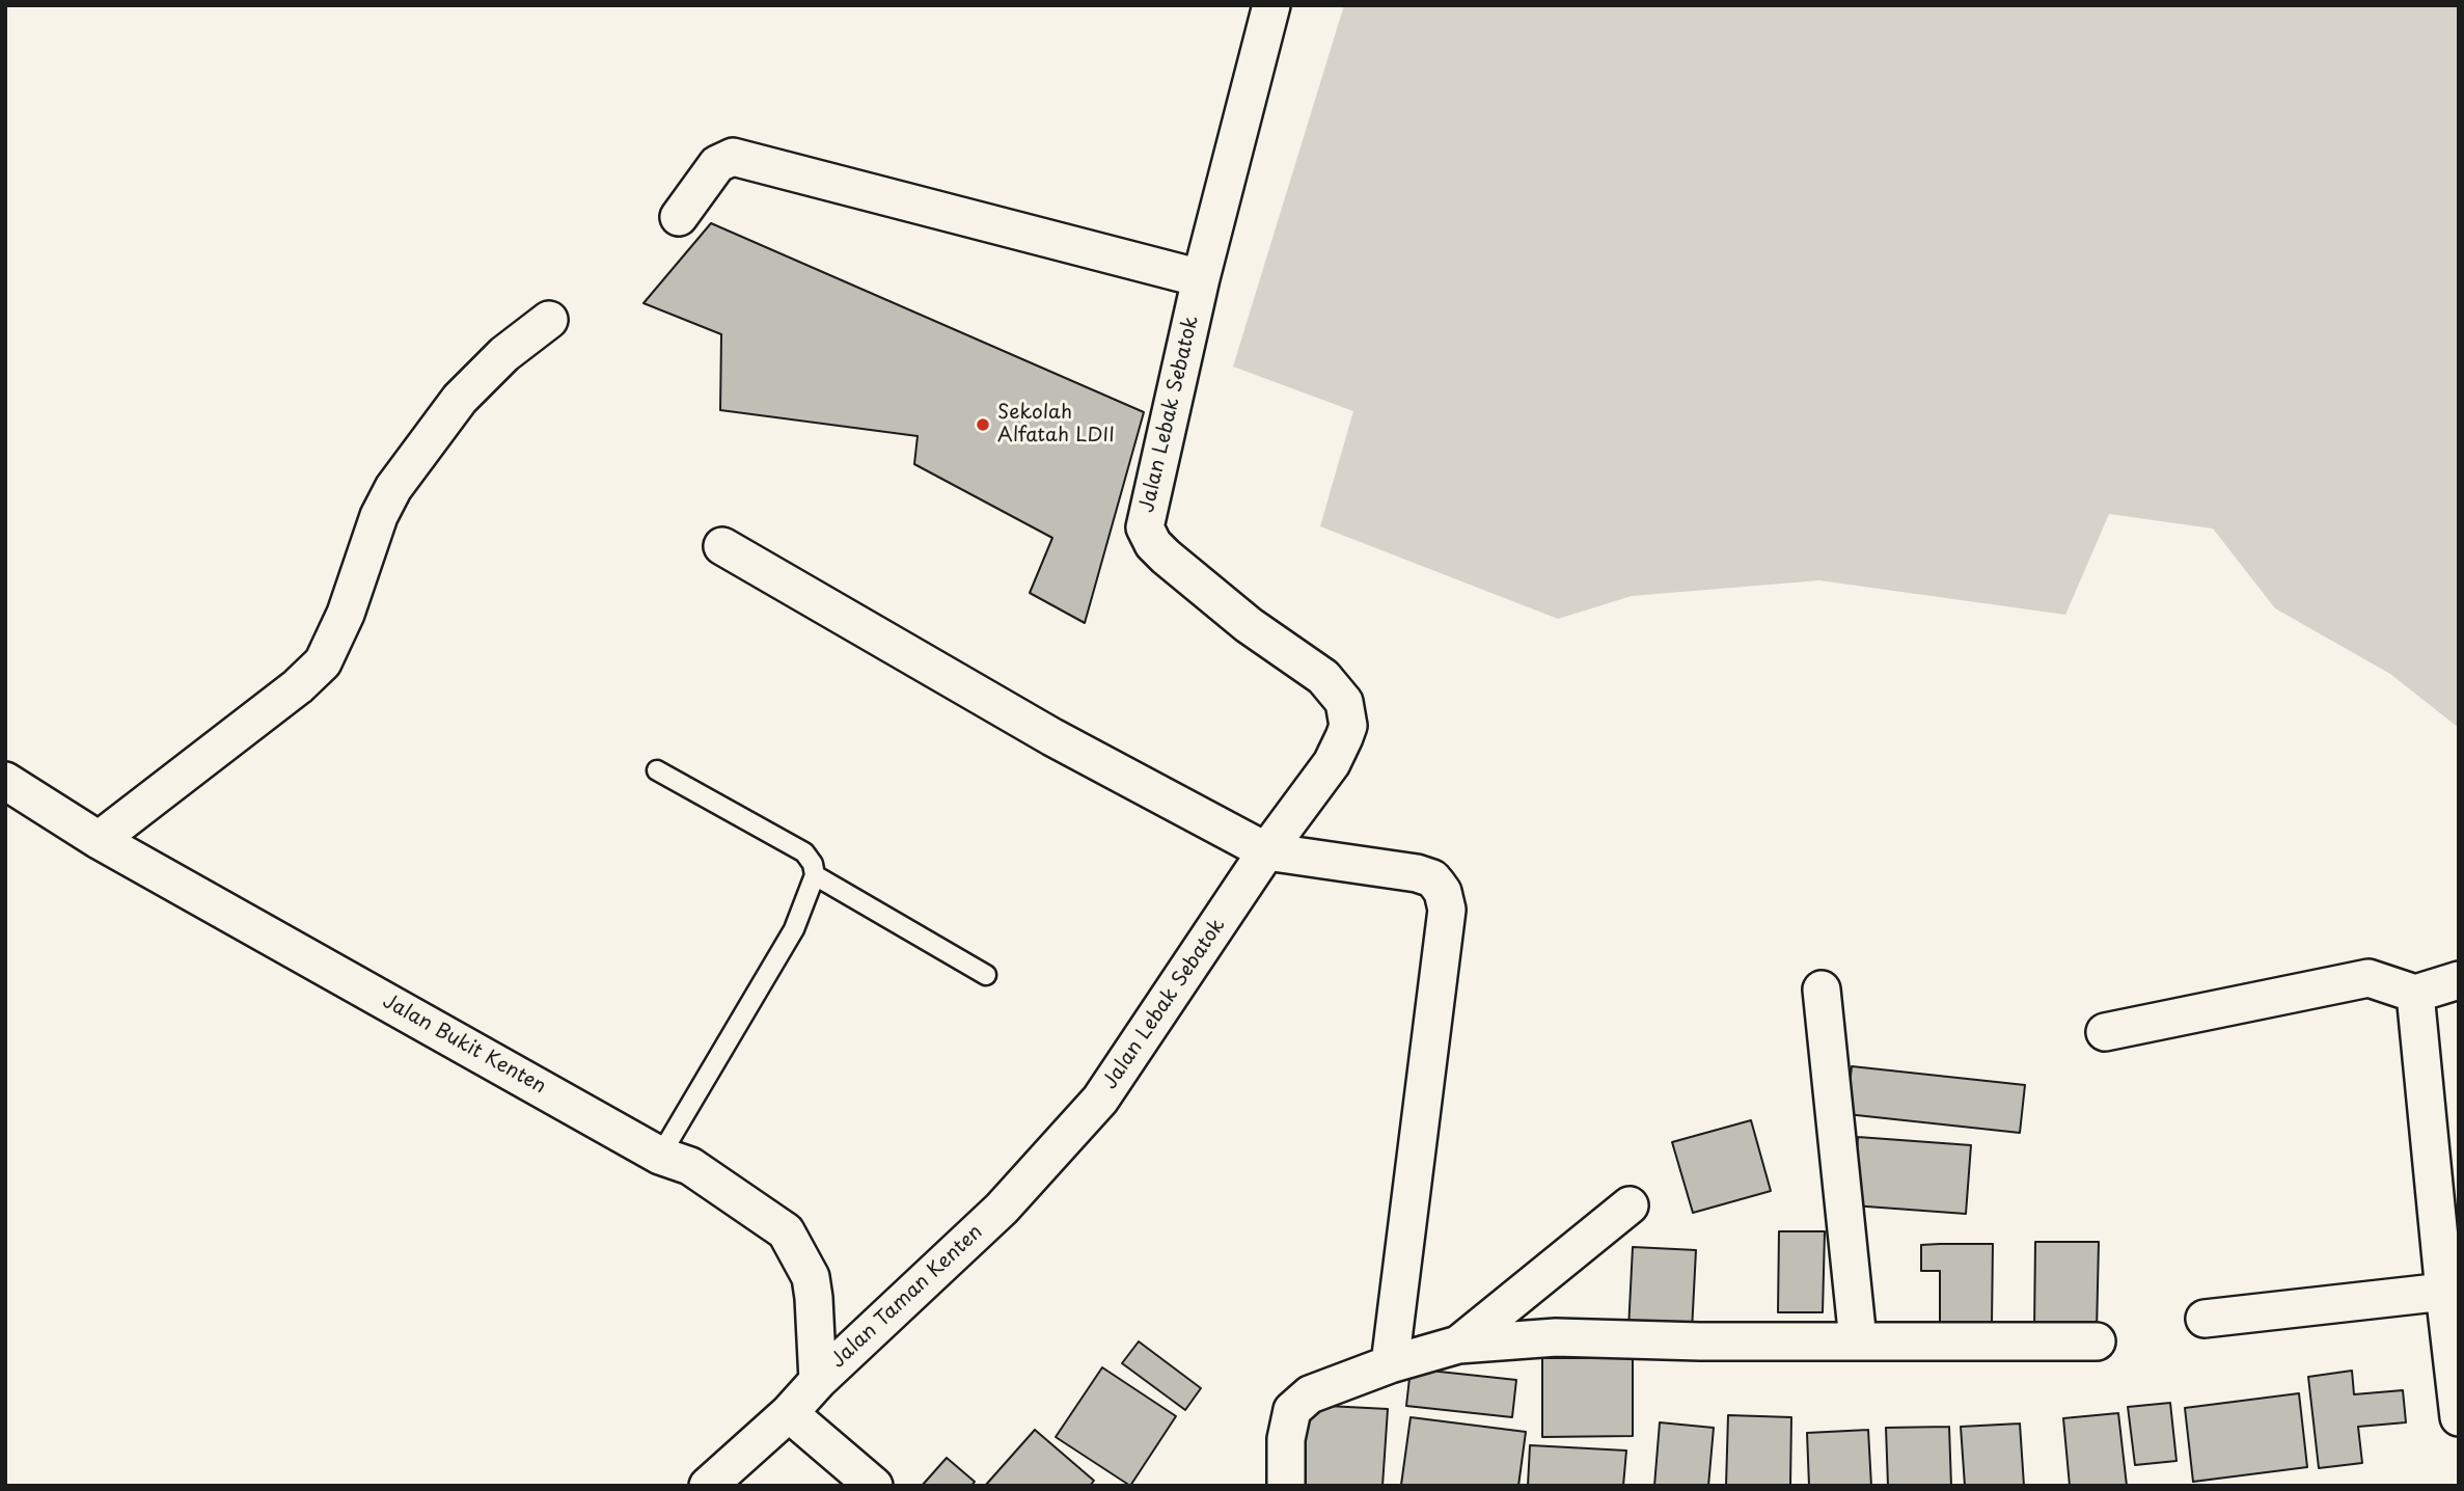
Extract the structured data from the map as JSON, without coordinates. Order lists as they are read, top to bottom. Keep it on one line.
{"streets":{"street":["Jalan Lebak Sebatok","Jalan Bukit Kenten","Jalan Taman Kenten"]},"crossings":[["Jalan Lebak Sebatok","Jalan Taman Kenten"],["Jalan Bukit Kenten","Jalan Taman Kenten"]],"places":["Sekolah Alfatah LDII"]}
